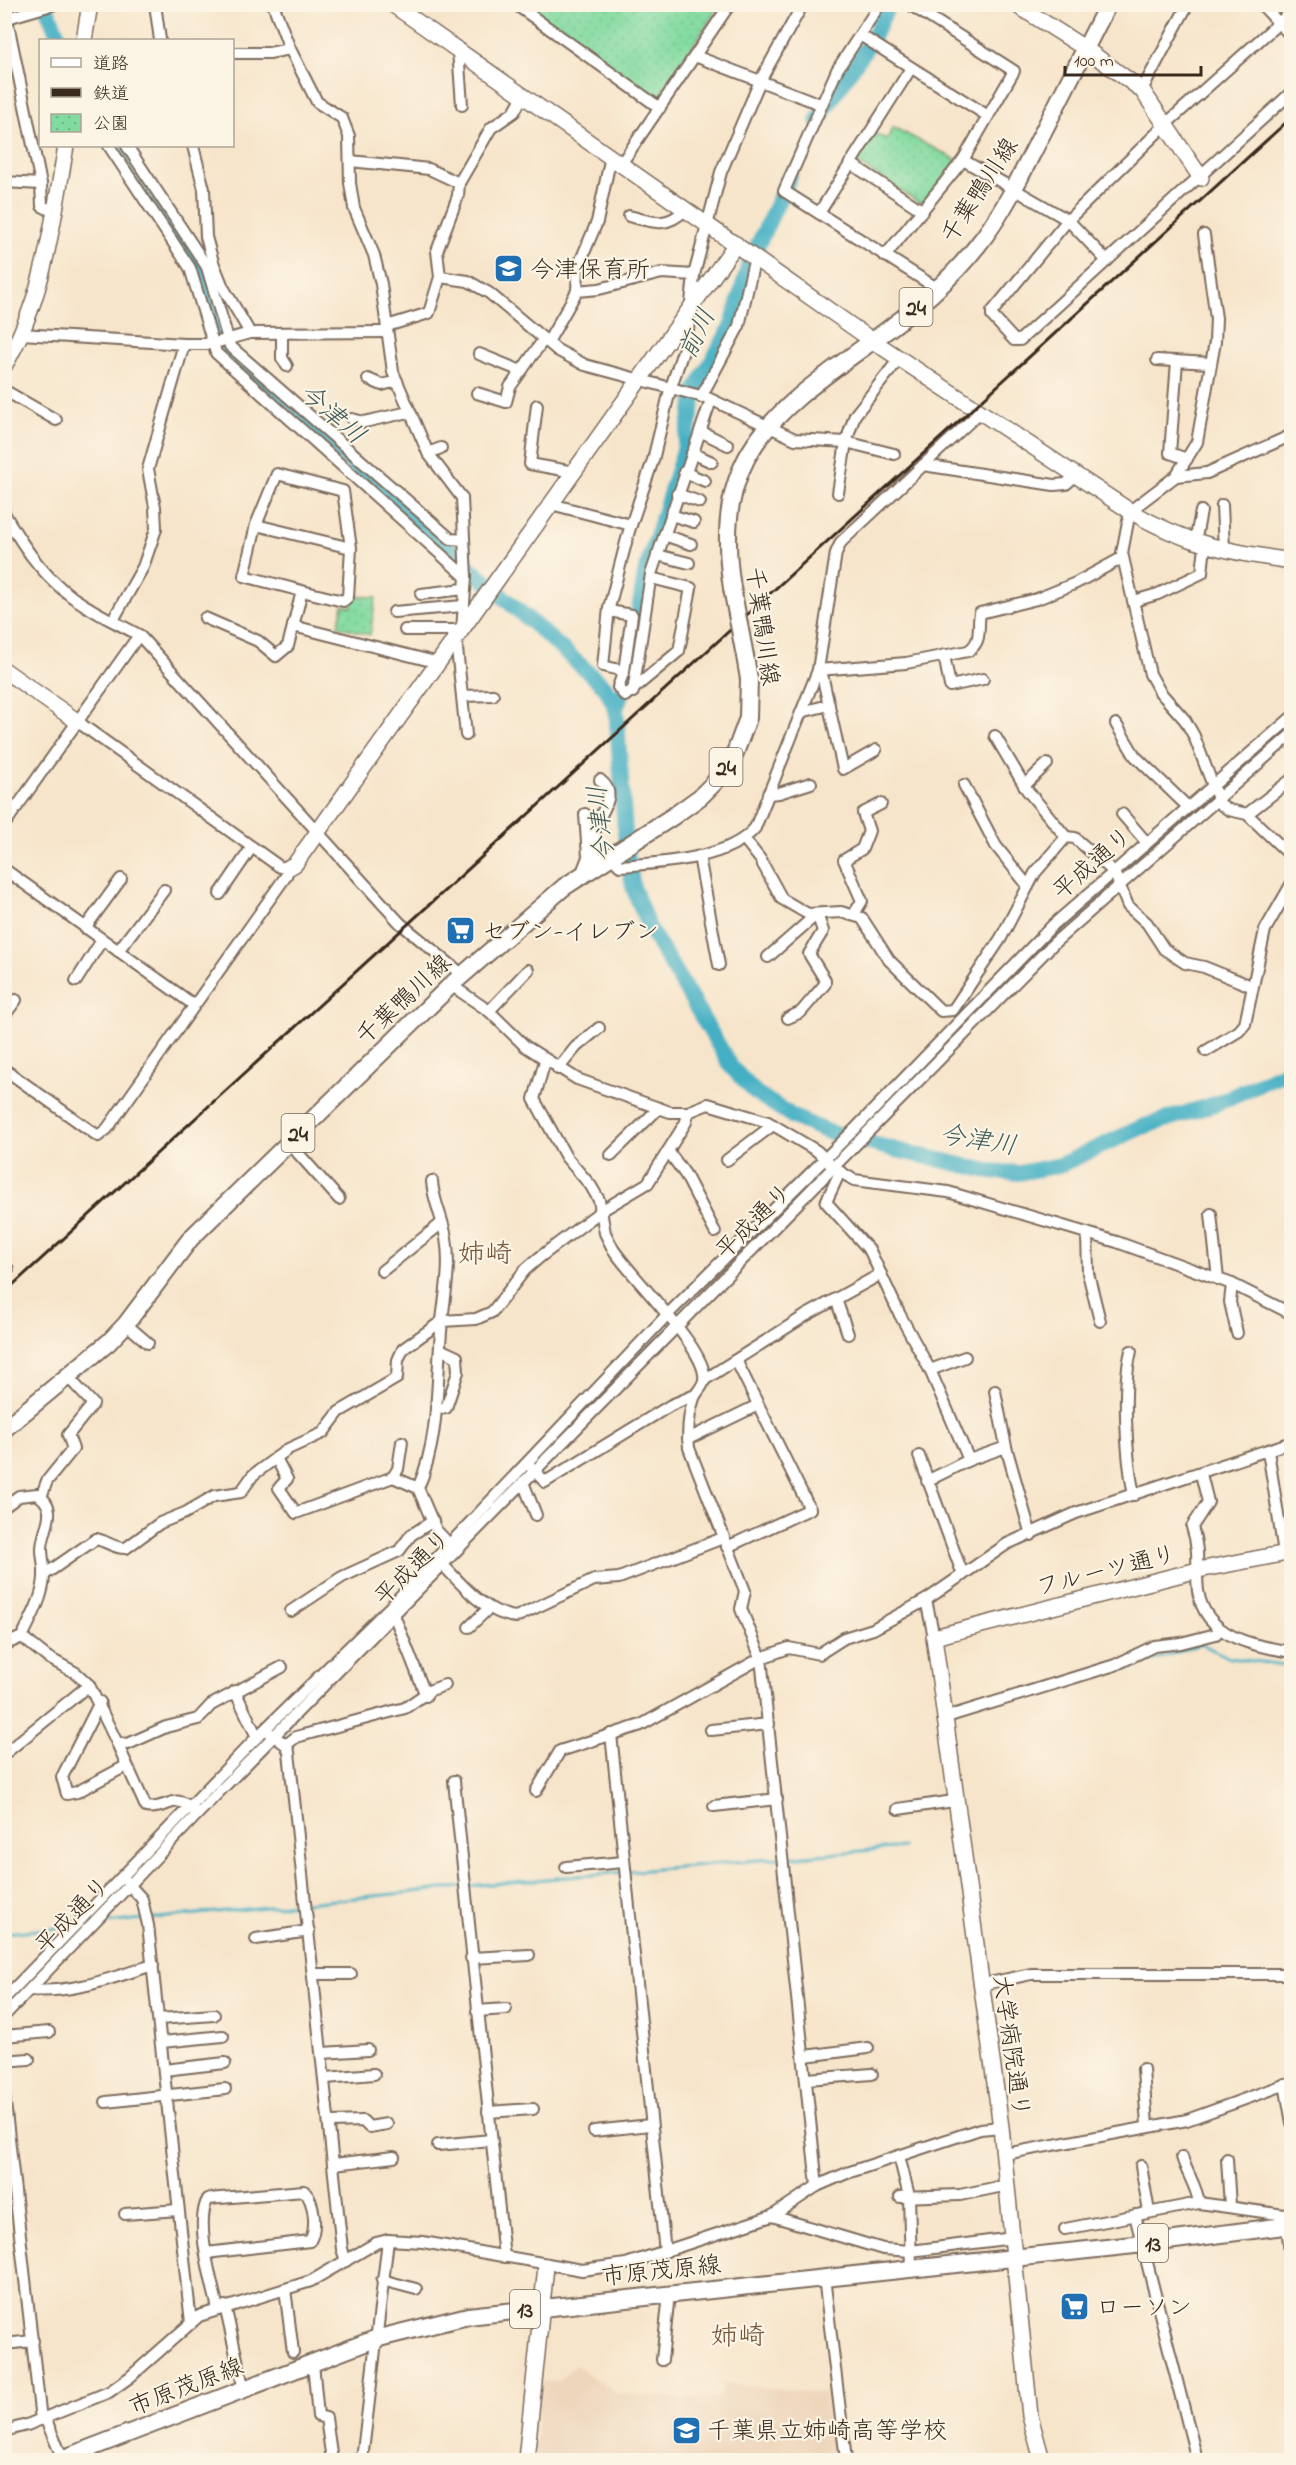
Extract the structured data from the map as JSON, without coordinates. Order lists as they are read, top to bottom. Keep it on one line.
{"streets":{"main road":["千葉鴨川線","24","13","市原茂原線"],"street":["平成通り","フルーツ通り","大学病院通り"]},"crossings":[["フルーツ通り","大学病院通り"],["大学病院通り","市原茂原線"]],"districts":["姉崎","姉崎"],"water":["前川","今津川"],"places":{"school or university":["今津保育所","千葉県立姉崎高等学校"],"supermarket":["セブン-イレブン","ローソン"]},"legend":["道路","鉄道","公園"],"scale_bar":"100 m"}
